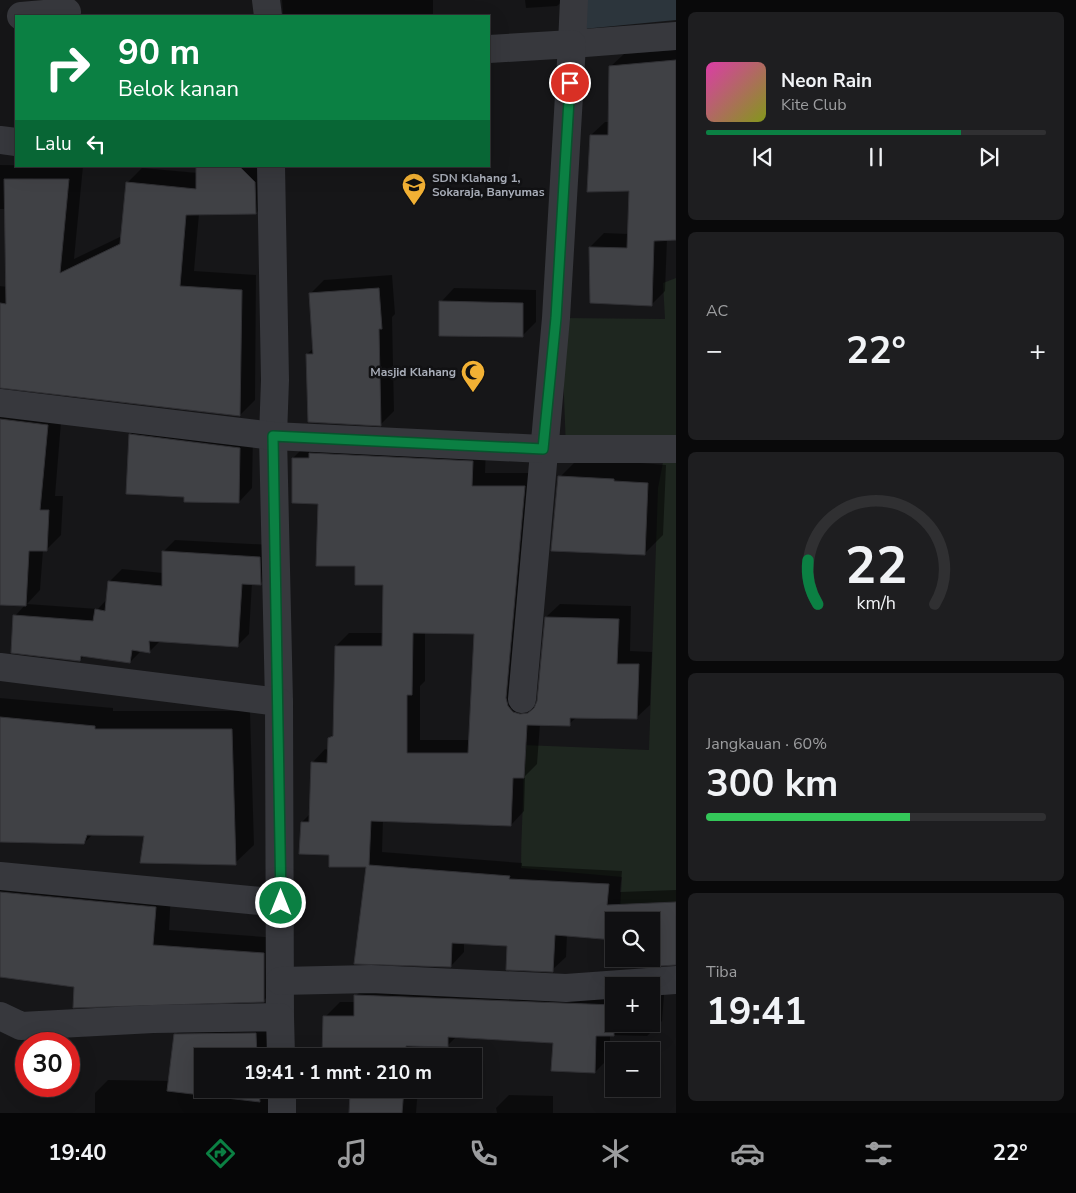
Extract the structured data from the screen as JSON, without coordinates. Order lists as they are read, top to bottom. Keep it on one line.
{"places":{"school or university":["SDN Klahang 1, Sokaraja, Banyumas"],"mosque":["Masjid Klahang"]},"page":{"turn":["90 m","Belok kanan"],"song":["Neon Rain","Kite Club"],"then":"Lalu","tile":["AC",["Jangkauan · 60%","300 km"],["Tiba","19:41"]],"heat":["−","22°","+"],"map_buttons":["+","−"],"limit":"30","trip":"19:41 · 1 mnt · 210 m","tabs":["19:40","22°"],"gauge":["22","km/h"]}}
